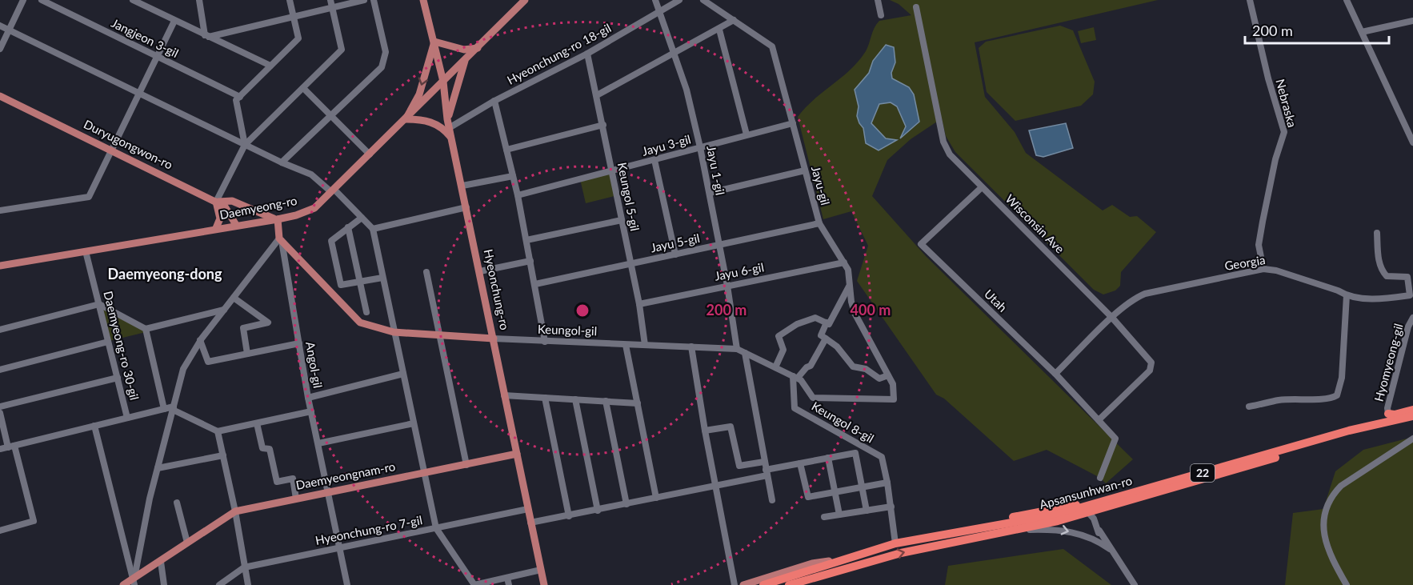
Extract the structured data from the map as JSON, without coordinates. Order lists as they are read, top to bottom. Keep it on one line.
{"streets":{"highway":["22","Apsansunhwan-ro"],"main road":["Duryugongwon-ro","Daemyeong-ro","Hyeonchung-ro","Keungol-gil","Daemyeongnam-ro"],"street":["Jangjeon 3-gil","Hyeonchung-ro 18-gil","Nebraska","Jayu 3-gil","Jayu 1-gil","Jayu-gil","Keungol 5-gil","Wisconsin Ave","Jayu 5-gil","Georgia","Jayu 6-gil","Utah","Daemyeong-ro 30-gil","Hyomyeong-gil","Angol-gil","Keungol 8-gil","Hyeonchung-ro 7-gil"]},"crossings":[["Hyeonchung-ro 18-gil","Jayu 1-gil"],["Hyeonchung-ro 18-gil","Keungol 5-gil"],["Hyeonchung-ro 18-gil","Hyeonchung-ro"],["Nebraska","Georgia"],["Duryugongwon-ro","Daemyeong-ro"],["Jayu 3-gil","Jayu 1-gil"],["Jayu 3-gil","Jayu-gil"],["Jayu 3-gil","Keungol 5-gil"],["Jayu 1-gil","Jayu 5-gil"],["Jayu 1-gil","Jayu 6-gil"],["Jayu 1-gil","Keungol-gil"],["Jayu-gil","Jayu 5-gil"],["Jayu-gil","Jayu 6-gil"],["Jayu-gil","Keungol-gil"],["Keungol 5-gil","Jayu 5-gil"],["Keungol 5-gil","Jayu 6-gil"],["Keungol 5-gil","Keungol-gil"],["Daemyeong-ro","Hyeonchung-ro"],["Daemyeong-ro","Daemyeong-ro 30-gil"],["Wisconsin Ave","Georgia"],["Wisconsin Ave","Utah"],["Georgia","Utah"],["Hyeonchung-ro","Keungol-gil"],["Hyeonchung-ro","Daemyeongnam-ro"],["Hyeonchung-ro","Hyeonchung-ro 7-gil"],["Keungol-gil","Angol-gil"],["Keungol-gil","Keungol 8-gil"],["Angol-gil","Daemyeongnam-ro"],["Angol-gil","Hyeonchung-ro 7-gil"],["Keungol 8-gil","Apsansunhwan-ro"]],"districts":["Daemyeong-dong"],"scale_bar":"200 m","rings":["200 m","400 m"]}
